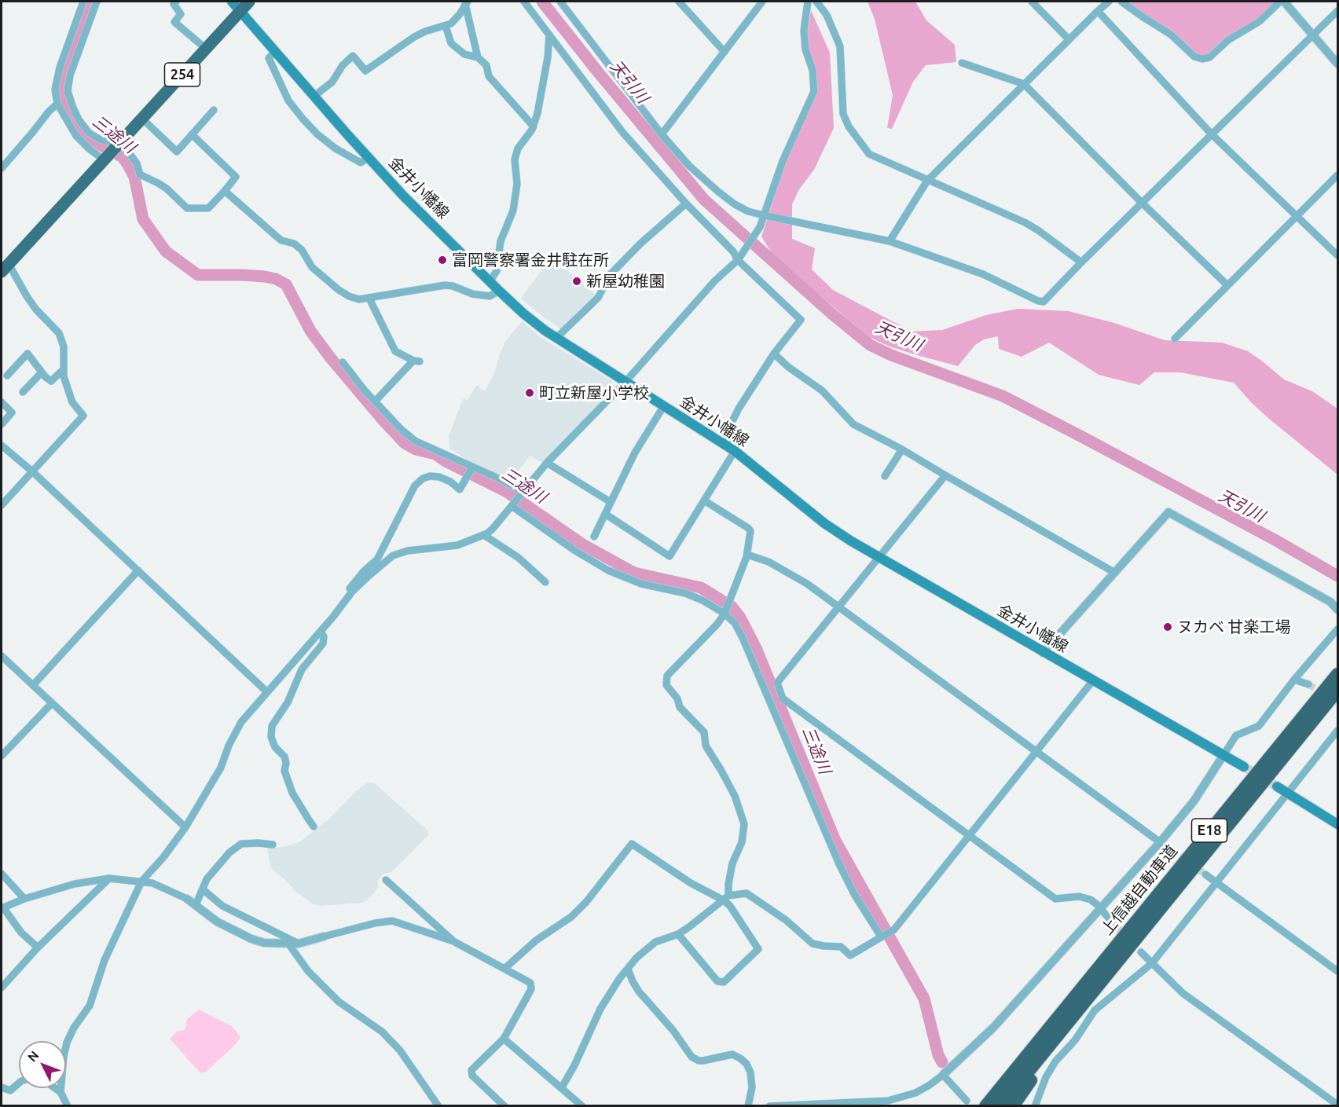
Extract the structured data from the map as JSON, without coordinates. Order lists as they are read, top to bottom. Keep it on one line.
{"streets":{"highway":["254","E18","上信越自動車道"],"main road":["金井小幡線"]},"crossings":[["254","金井小幡線"]],"water":["天引川","三途川"],"places":["富岡警察署金井駐在所","新屋幼稚園","町立新屋小学校","ヌカベ 甘楽工場"],"north":"top left"}
